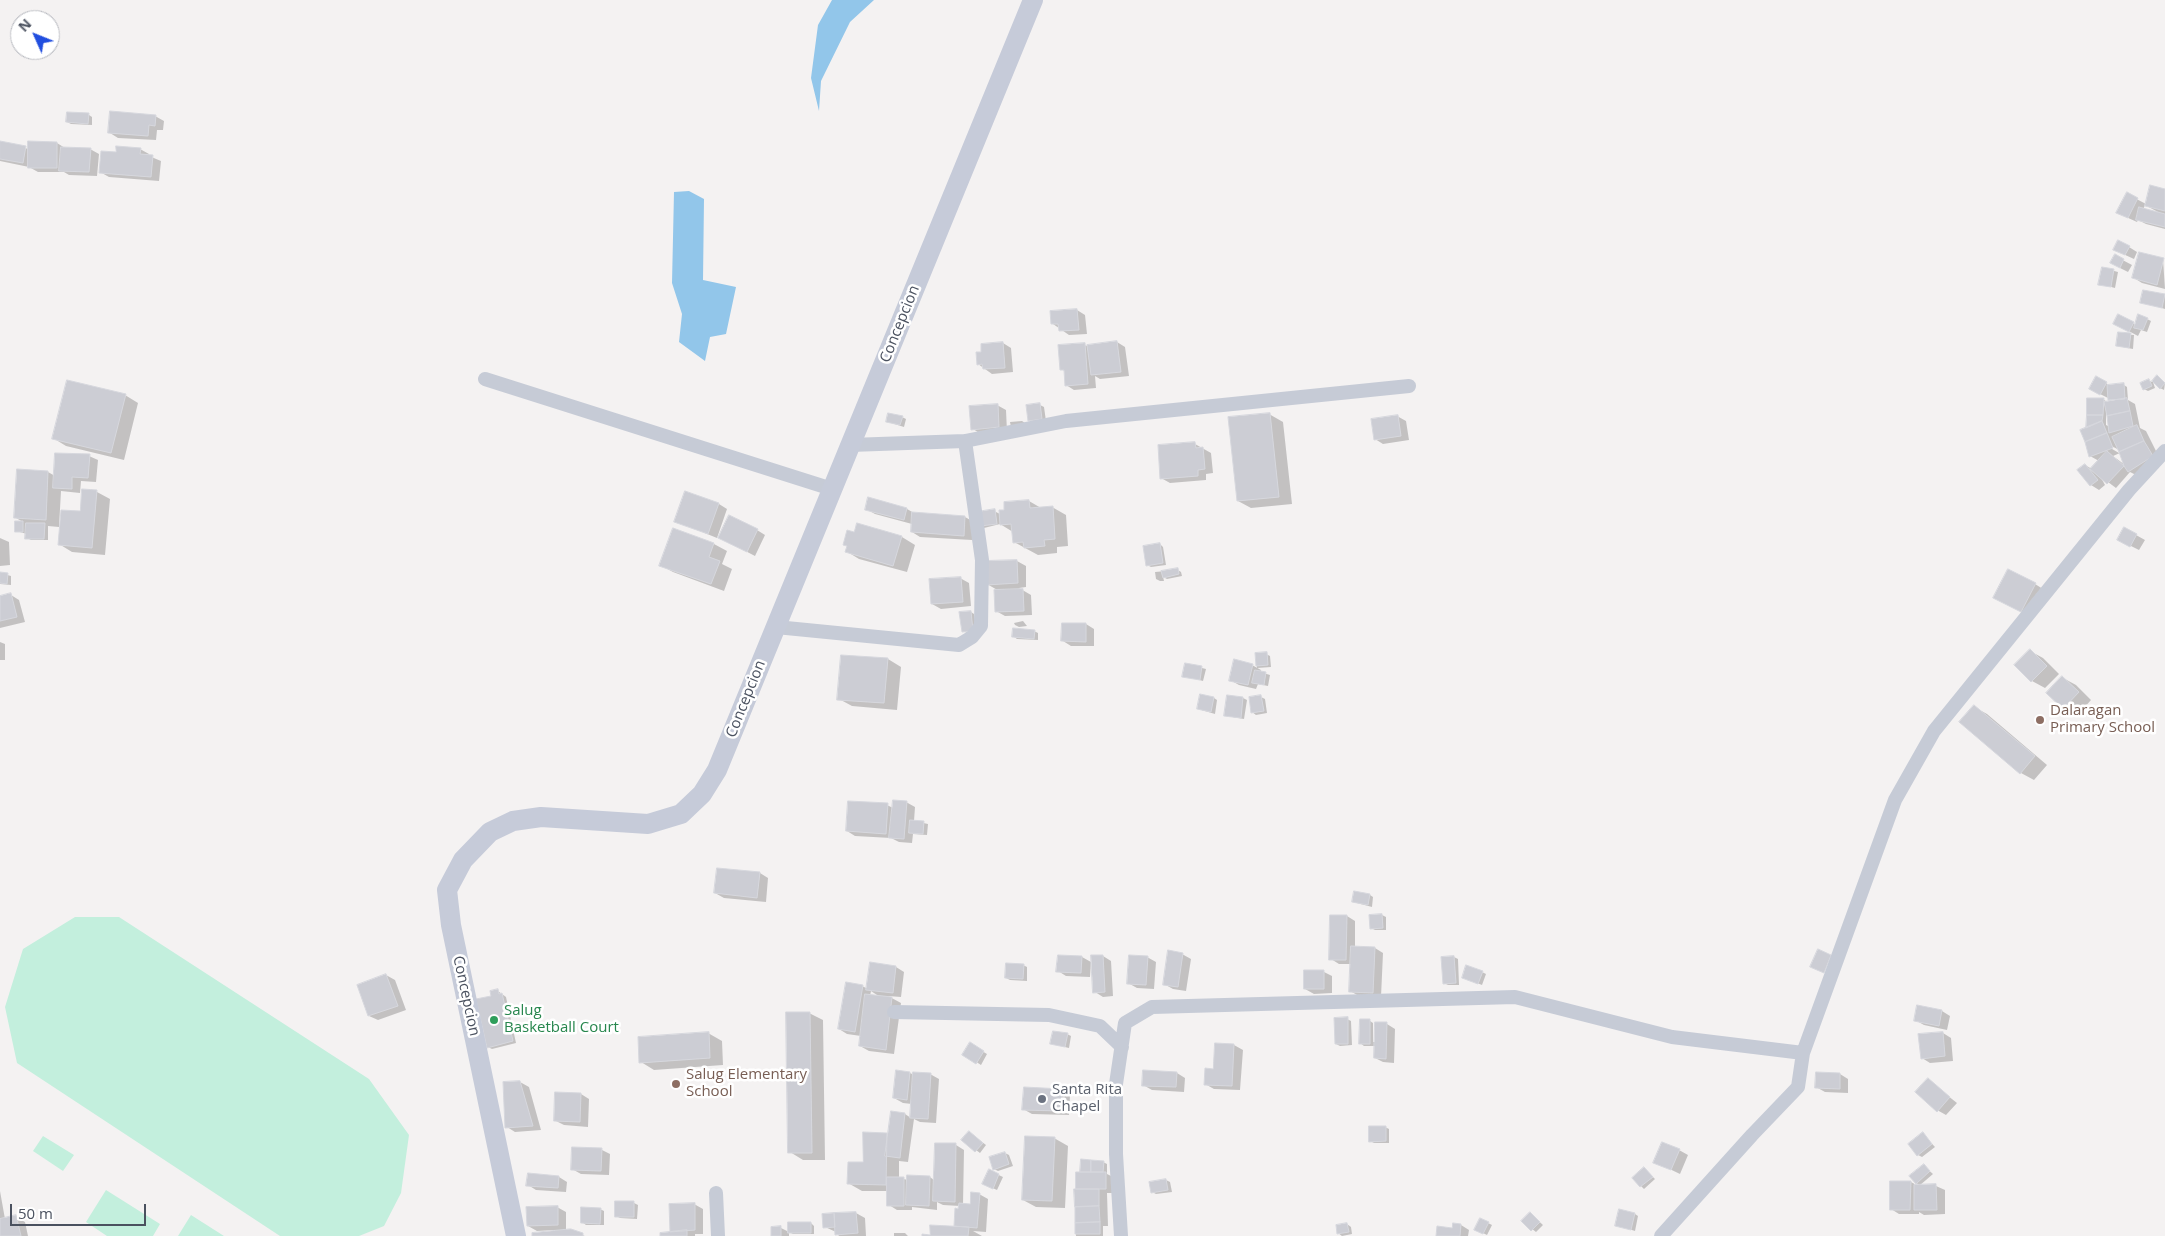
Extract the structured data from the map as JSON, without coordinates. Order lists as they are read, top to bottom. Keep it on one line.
{"streets":{"main road":["Concepcion"]},"places":["Dalaragan Primary School","Salug Basketball Court","Salug Elementary School","Santa Rita Chapel"],"scale_bar":"50 m","north":"top left"}
